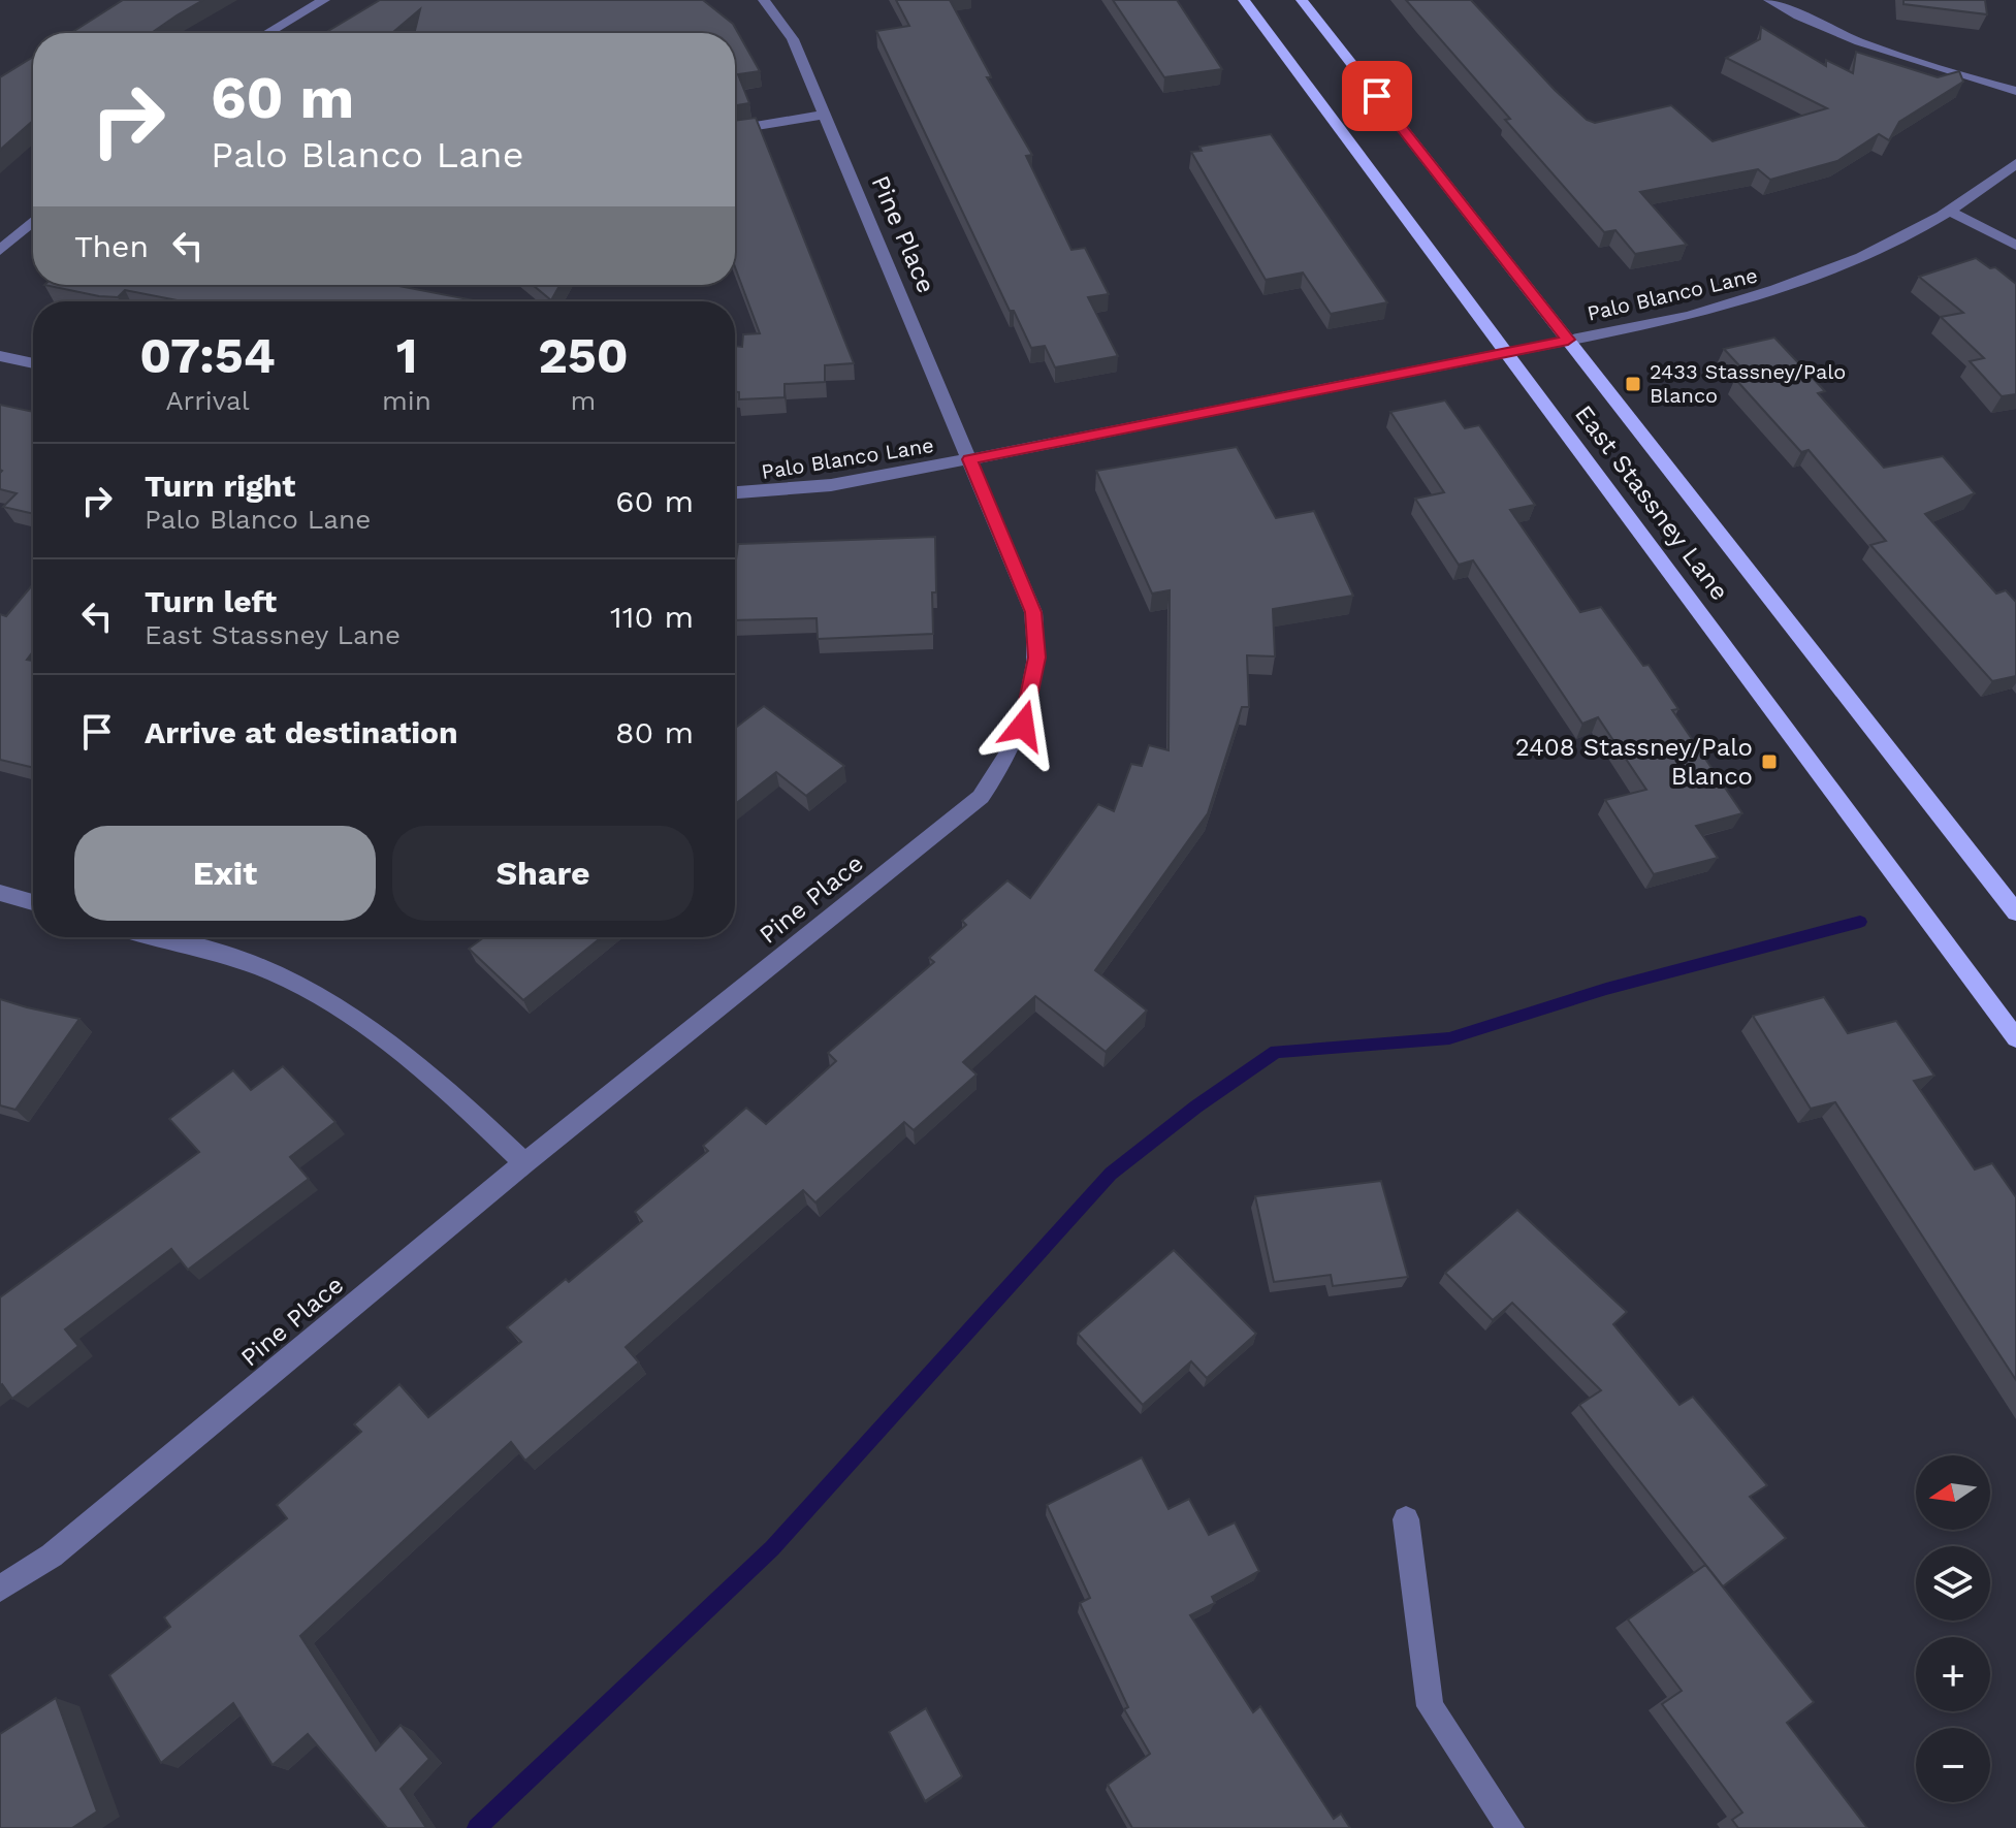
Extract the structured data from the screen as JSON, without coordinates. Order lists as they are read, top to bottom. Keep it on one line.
{"streets":{"main road":["East Stassney Lane"],"street":["Pine Place","Palo Blanco Lane"]},"crossings":[["Pine Place","Palo Blanco Lane"],["Palo Blanco Lane","East Stassney Lane"]],"places":{"transit":["2433 Stassney/Palo Blanco","2408 Stassney/Palo Blanco"]},"north":"left","page":{"turn":["60 m","Palo Blanco Lane"],"then":"Then","eta":["07:54","Arrival","1","min","250","m"],"list":[{"name":"Turn right","note":"Palo Blanco Lane","value":"60 m"},{"name":"Turn left","note":"East Stassney Lane","value":"110 m"},{"name":"Arrive at destination","value":"80 m"}],"buttons":["Exit","Share"],"map_buttons":["+","−"]}}
